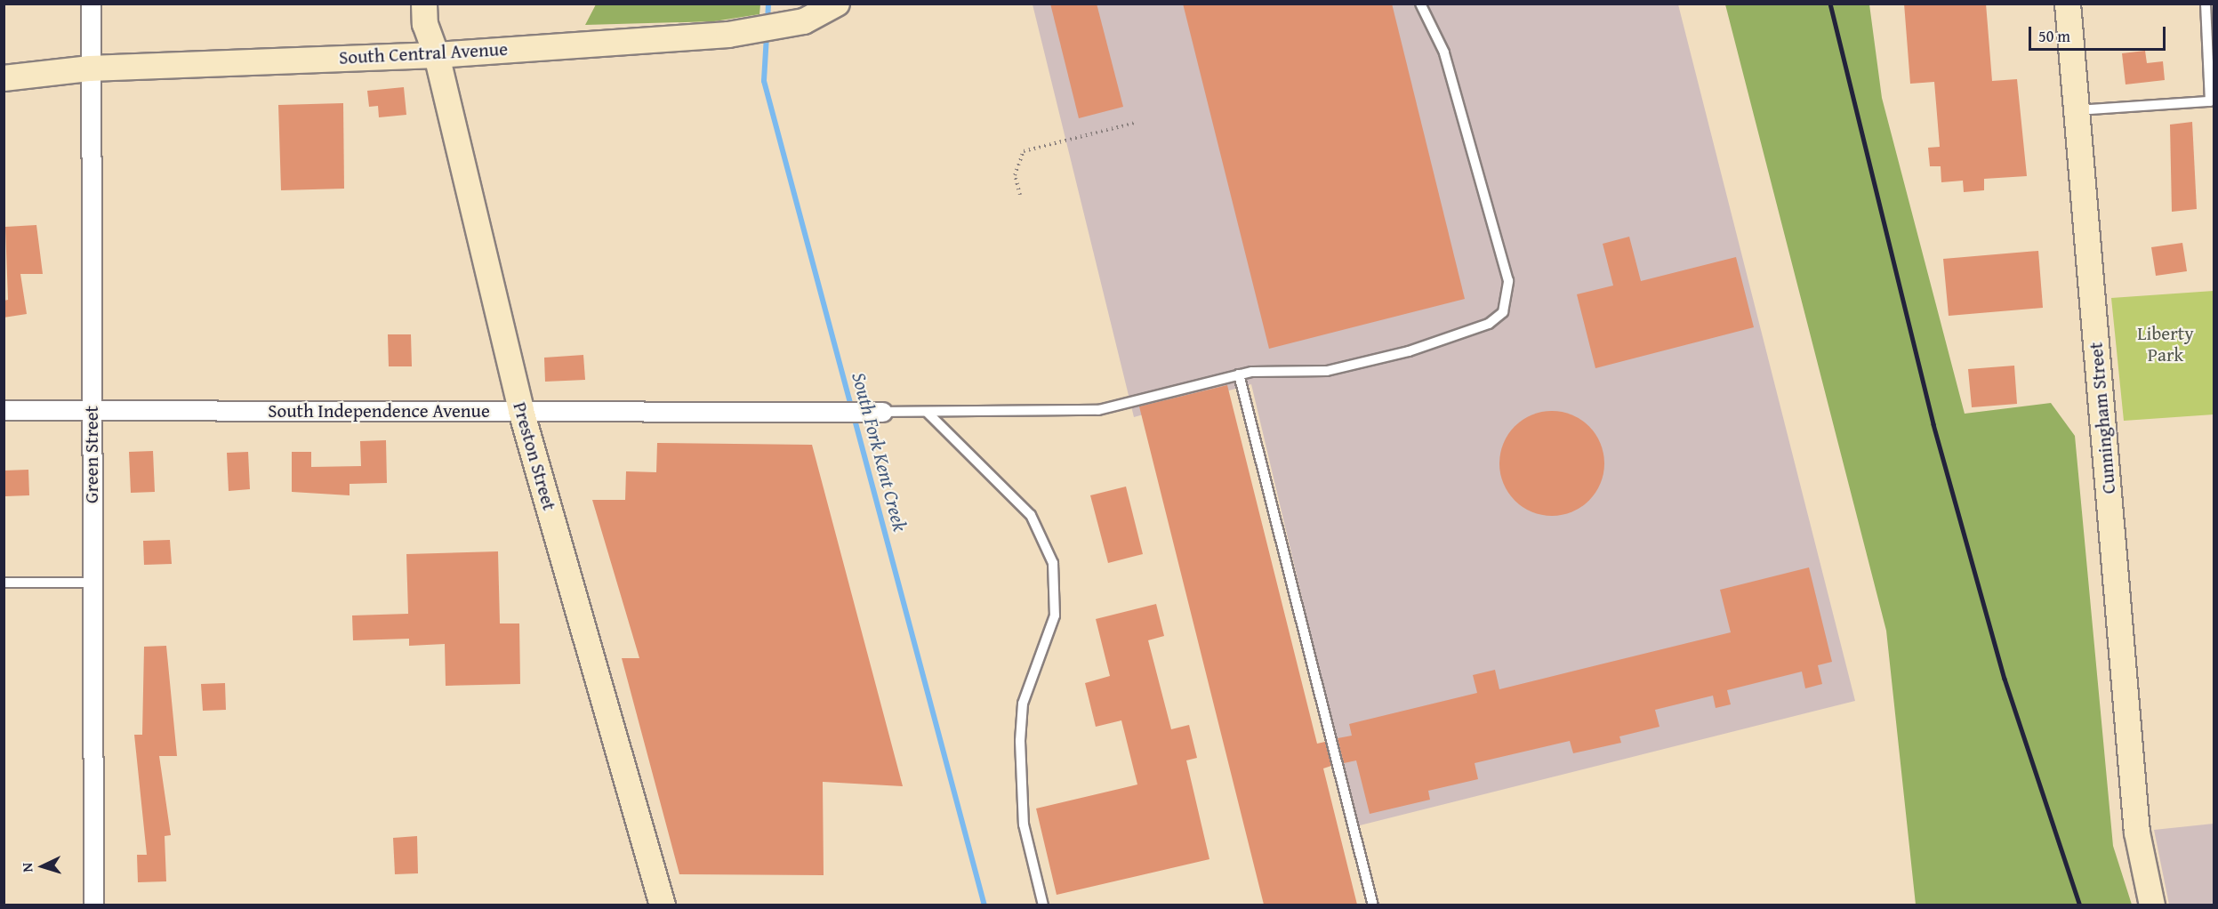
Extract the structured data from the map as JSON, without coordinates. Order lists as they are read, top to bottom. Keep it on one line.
{"streets":{"street":["South Central Avenue","South Independence Avenue","Cunningham Street","Green Street","Preston Street"]},"crossings":[["South Central Avenue","Green Street"],["South Central Avenue","Preston Street"],["South Independence Avenue","Green Street"],["South Independence Avenue","Preston Street"]],"water":["South Fork Kent Creek"],"parks":["Liberty Park"],"scale_bar":"50 m","north":"left"}
